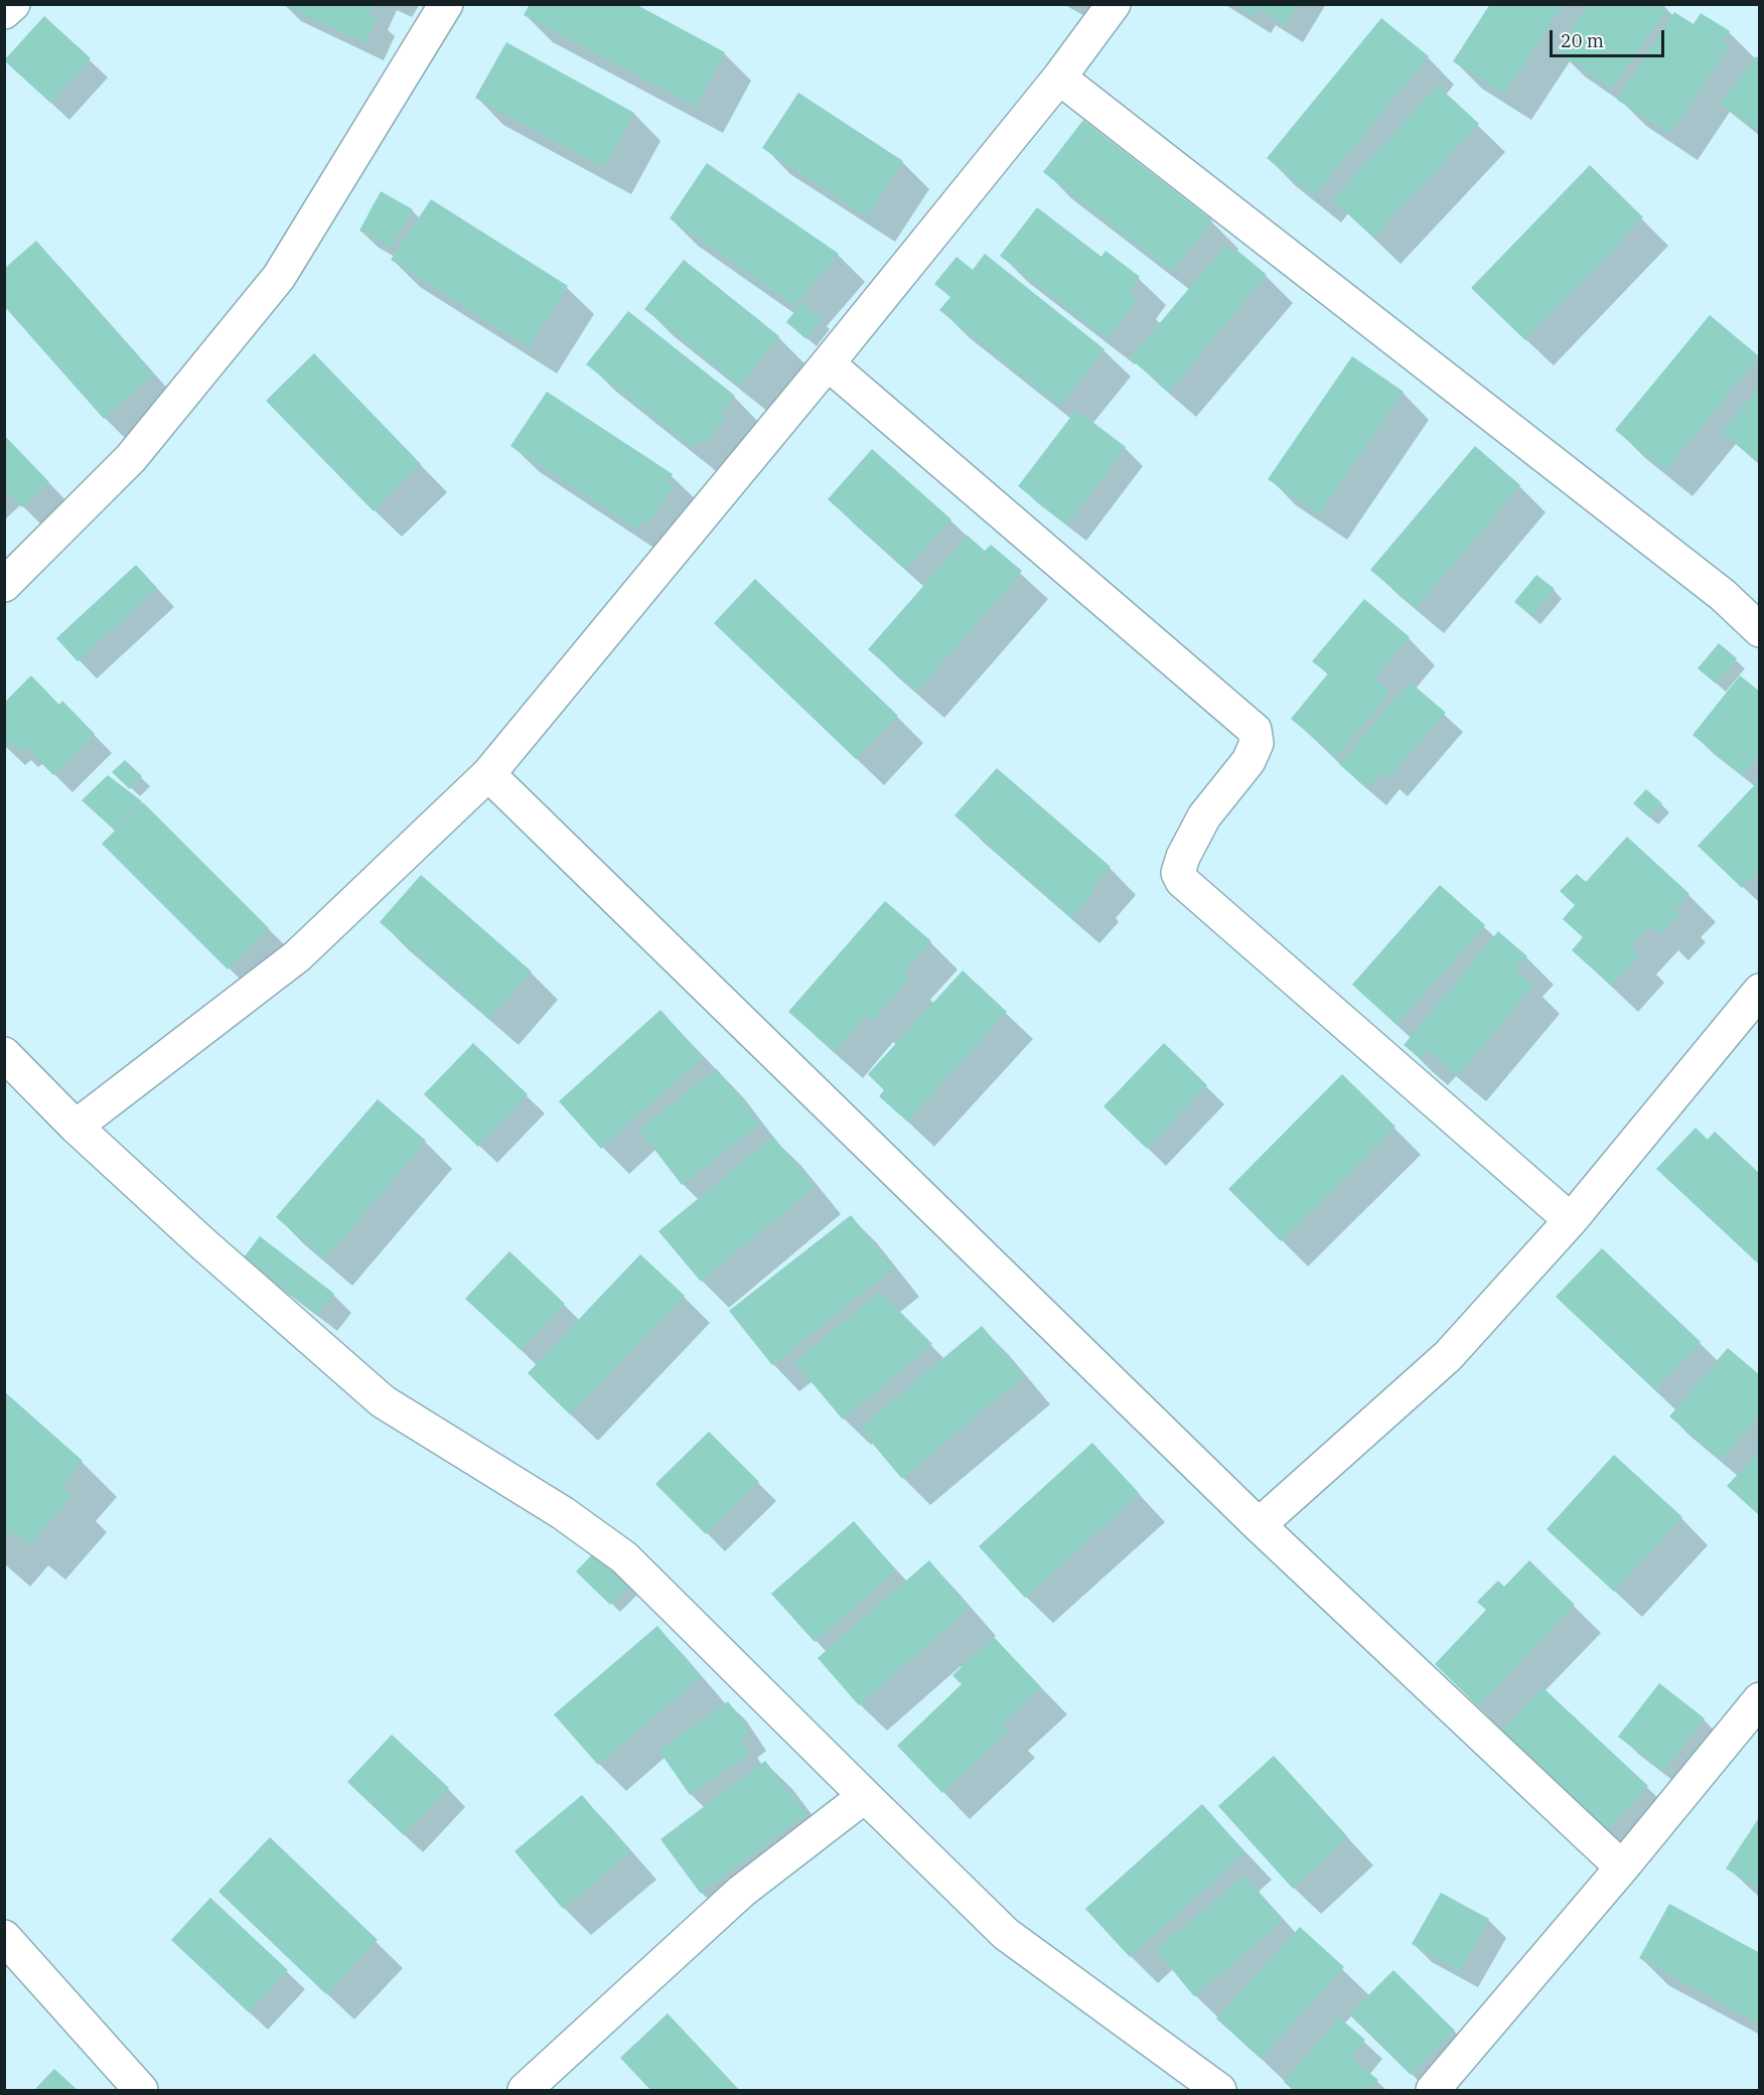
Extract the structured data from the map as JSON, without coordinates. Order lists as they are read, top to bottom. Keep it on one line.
{"scale_bar":"20 m"}
